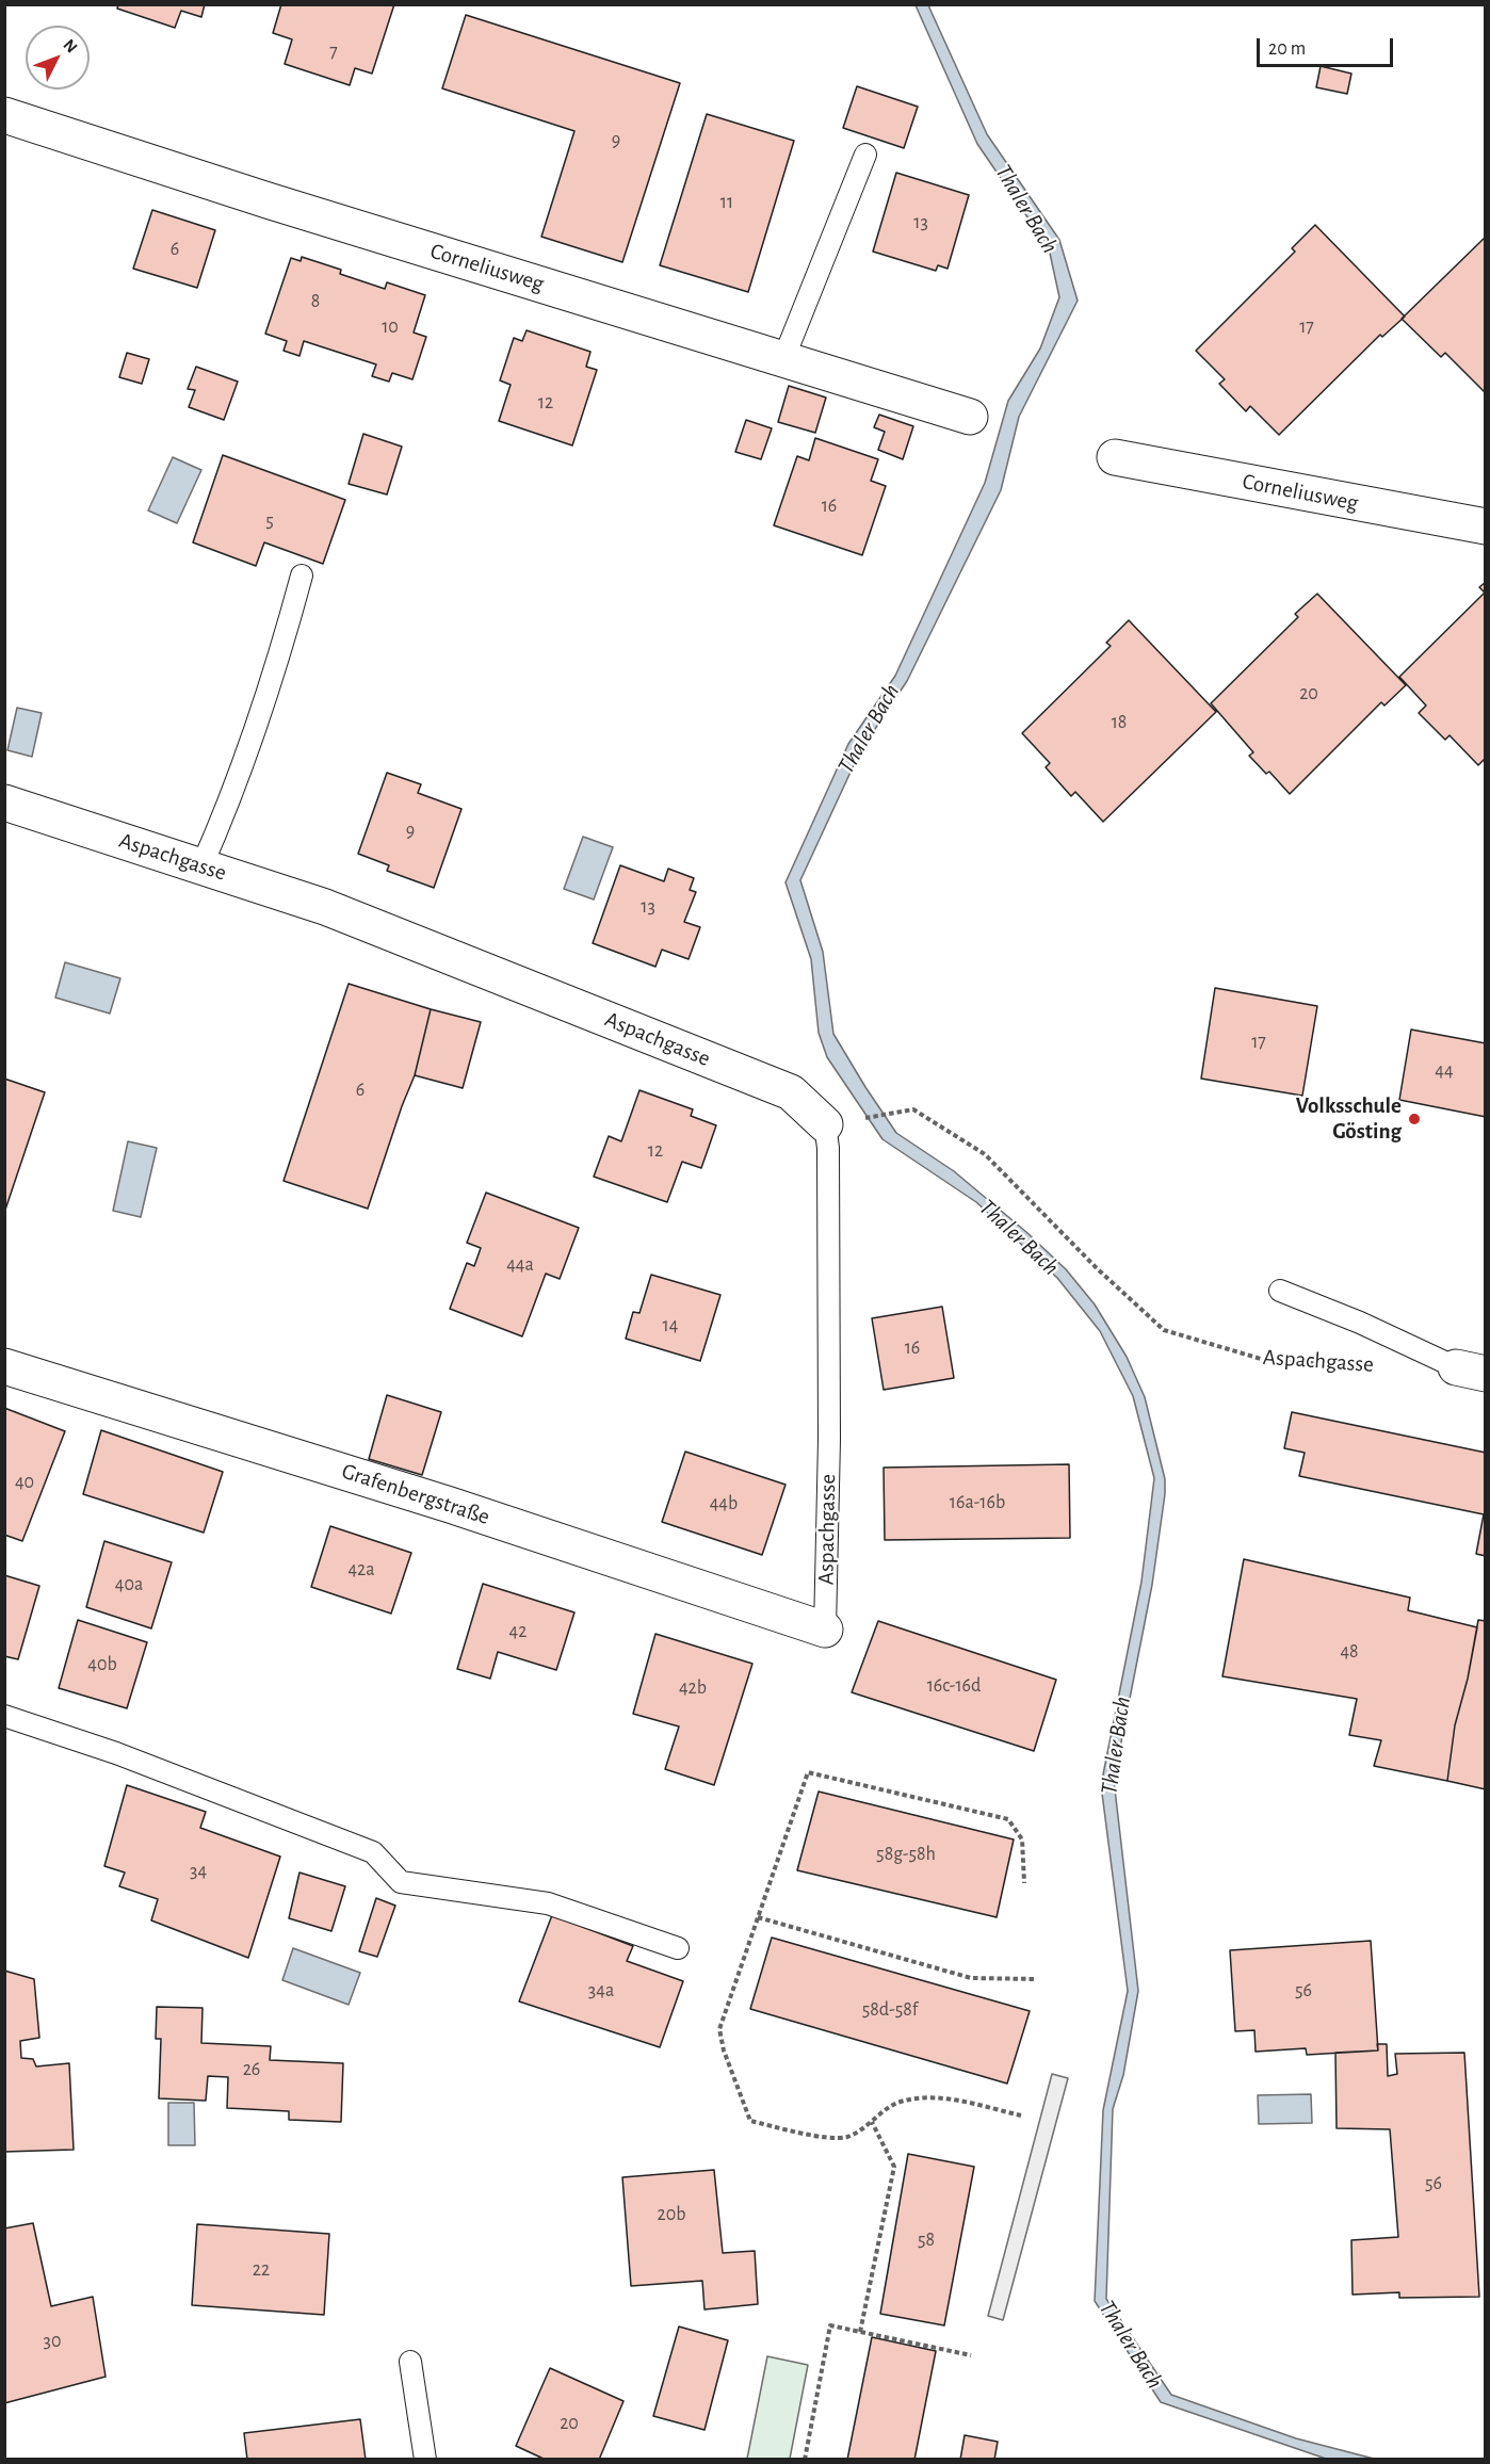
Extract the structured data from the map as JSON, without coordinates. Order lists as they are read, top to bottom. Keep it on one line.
{"streets":{"street":["Corneliusweg","Aspachgasse","Grafenbergstraße"]},"crossings":[["Aspachgasse","Grafenbergstraße"]],"water":["Thaler Bach"],"places":["Volksschule Gösting"],"house_numbers":["7","9","11","13","6","8","10","17","12","16","5","20","18","9","13","17","44","6","12","44a","14","16","40","16a-16b","44b","42a","40a","42","48","40b","16c-16d","42b","58g-58h","34","34a","56","58d-58f","26","56","20b","58","22","30","20"],"scale_bar":"20 m","north":"top right"}
